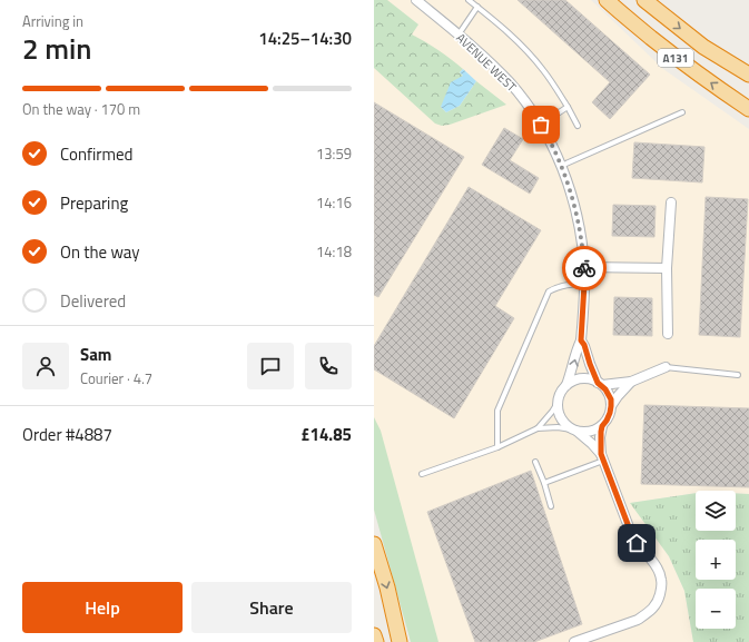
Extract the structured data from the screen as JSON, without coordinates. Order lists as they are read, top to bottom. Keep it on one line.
{"streets":{"highway":["A131"],"street":["AVENUE WEST"]},"page":{"heading":["2 min","Arriving in","14:25–14:30"],"panel":["Sam","Courier · 4.7","Order #4887","£14.85"],"bar":"On the way · 170 m","list":[["Confirmed","13:59"],["Preparing","14:16"],["On the way","14:18"],"Delivered"],"map_buttons":["+","−"],"buttons":["Help","Share"]}}
